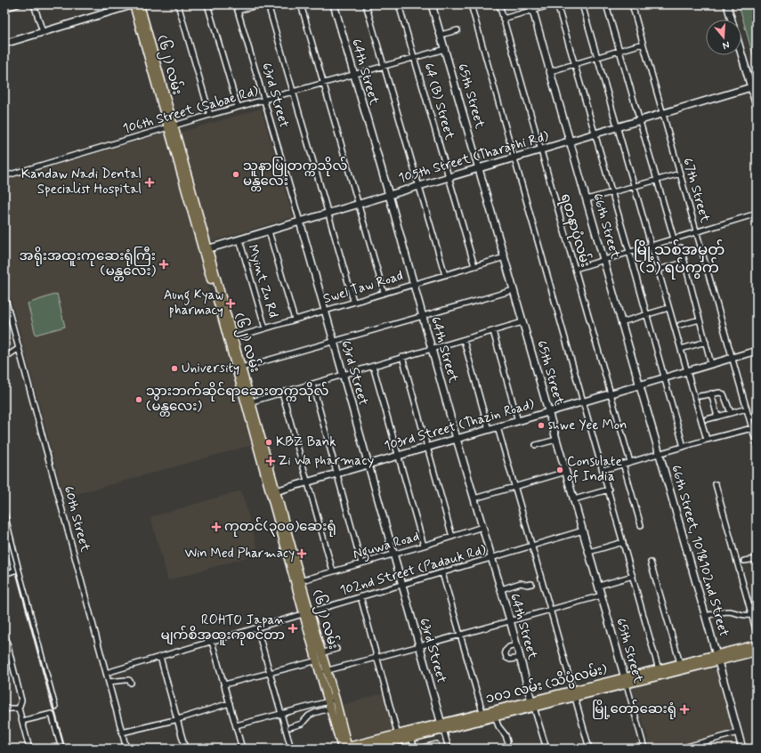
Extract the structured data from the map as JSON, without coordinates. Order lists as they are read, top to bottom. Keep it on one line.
{"streets":{"main road":["(၆၂) လမ်း","၁၀၁ လမ်း (သိပ္ပံလမ်း)"],"street":["64th Street","63rd Street","65th Street","64 (B) Street","106th Street (Sabae Rd)","105th Street (Tharaphi Rd)","67th Street","66th Street","ရတနာပုံလမ်း","Myint Zu Rd","Swel Taw Road","103rd Street (Thazin Road)","60th Street","Nguwa Road","66th Street, 101&102nd Street","102nd Street (Padauk Rd)"]},"crossings":[["(၆၂) လမ်း","106th Street (Sabae Rd)"],["(၆၂) လမ်း","105th Street (Tharaphi Rd)"],["(၆၂) လမ်း","Swel Taw Road"],["(၆၂) လမ်း","103rd Street (Thazin Road)"],["(၆၂) လမ်း","Nguwa Road"],["(၆၂) လမ်း","102nd Street (Padauk Rd)"],["(၆၂) လမ်း","၁၀၁ လမ်း (သိပ္ပံလမ်း)"],["64th Street","106th Street (Sabae Rd)"],["64th Street","105th Street (Tharaphi Rd)"],["64th Street","Swel Taw Road"],["64th Street","103rd Street (Thazin Road)"],["64th Street","Nguwa Road"],["64th Street","102nd Street (Padauk Rd)"],["64th Street","၁၀၁ လမ်း (သိပ္ပံလမ်း)"],["63rd Street","106th Street (Sabae Rd)"],["63rd Street","105th Street (Tharaphi Rd)"],["63rd Street","Swel Taw Road"],["63rd Street","103rd Street (Thazin Road)"],["63rd Street","Nguwa Road"],["63rd Street","102nd Street (Padauk Rd)"],["63rd Street","၁၀၁ လမ်း (သိပ္ပံလမ်း)"],["65th Street","106th Street (Sabae Rd)"],["65th Street","105th Street (Tharaphi Rd)"],["65th Street","Swel Taw Road"],["65th Street","103rd Street (Thazin Road)"],["65th Street","102nd Street (Padauk Rd)"],["65th Street","၁၀၁ လမ်း (သိပ္ပံလမ်း)"],["64 (B) Street","106th Street (Sabae Rd)"],["64 (B) Street","105th Street (Tharaphi Rd)"],["64 (B) Street","Swel Taw Road"],["105th Street (Tharaphi Rd)","67th Street"],["105th Street (Tharaphi Rd)","66th Street"],["105th Street (Tharaphi Rd)","ရတနာပုံလမ်း"],["105th Street (Tharaphi Rd)","Myint Zu Rd"],["67th Street","103rd Street (Thazin Road)"],["66th Street","103rd Street (Thazin Road)"],["66th Street","66th Street, 101&102nd Street"],["ရတနာပုံလမ်း","103rd Street (Thazin Road)"],["Myint Zu Rd","Swel Taw Road"],["60th Street","102nd Street (Padauk Rd)"],["66th Street, 101&102nd Street","၁၀၁ လမ်း (သိပ္ပံလမ်း)"]],"districts":["မြို့သစ်အမှတ် (၁) ရပ်ကွက်"],"places":{"other":["သူနာပြုတက္ကသိုလ် မန္တလေး","University","သွားဘက်ဆိုင်ရာဆေးတက္ကသိုလ် (မန္တလေး)","shwe Yee Mon","KBZ Bank","Consulate of India"],"health":["Kandaw Nadi Dental Specialist Hospital","အရိုးအထူးကုဆေးရုံကြီး (မန္တလေး)","Aung Kyaw pharmacy","Zi Wa pharmacy","ကုတင်(၃၀၀)ဆေးရုံ","Win Med Pharmacy","ROHTO Japan မျက်စိအထူးကုစင်တာ","မြို့တော်ဆေးရုံ"]},"north":"bottom"}
